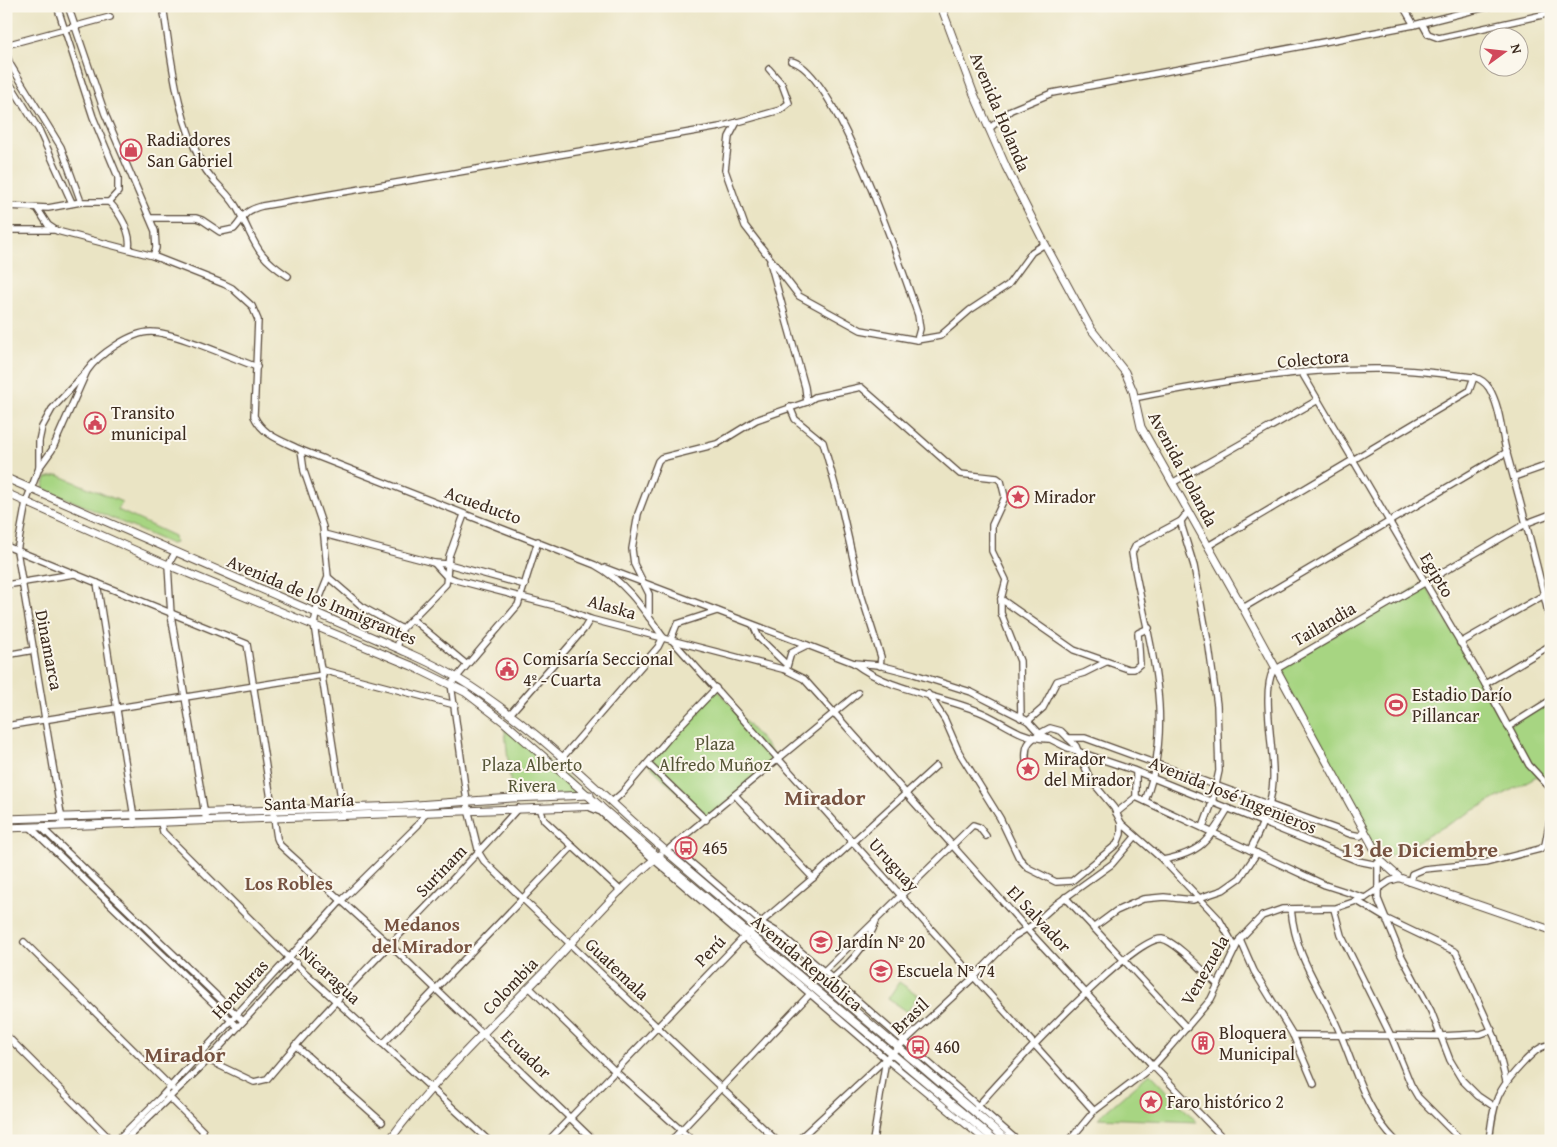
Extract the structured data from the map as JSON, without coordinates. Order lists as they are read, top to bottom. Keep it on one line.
{"streets":{"street":["Avenida Holanda","Colectora","Acueducto","Egipto","Avenida de los Inmigrantes","Alaska","Tailandia","Dinamarca","Avenida José Ingenieros","Santa María","Uruguay","Surinam","El Salvador","Perú","Avenida República","Guatemala","Venezuela","Nicaragua","Colombia","Honduras","Brasil","Ecuador"]},"crossings":[["Avenida Holanda","Colectora"],["Avenida Holanda","Tailandia"],["Avenida Holanda","Venezuela"],["Colectora","Egipto"],["Acueducto","Alaska"],["Acueducto","Avenida José Ingenieros"],["Egipto","Tailandia"],["Avenida de los Inmigrantes","Dinamarca"],["Avenida de los Inmigrantes","Santa María"],["Avenida de los Inmigrantes","Avenida República"],["Avenida de los Inmigrantes","Guatemala"],["Alaska","Uruguay"],["Alaska","El Salvador"],["Dinamarca","Santa María"],["Santa María","Surinam"],["Santa María","Avenida República"],["Santa María","Guatemala"],["Santa María","Nicaragua"],["Santa María","Honduras"],["Santa María","Ecuador"],["Uruguay","Perú"],["Uruguay","Venezuela"],["Uruguay","Brasil"],["Surinam","Guatemala"],["Surinam","Nicaragua"],["Surinam","Honduras"],["Surinam","Ecuador"],["El Salvador","Perú"],["El Salvador","Venezuela"],["El Salvador","Brasil"],["Perú","Avenida República"],["Perú","Guatemala"],["Perú","Ecuador"],["Avenida República","Colombia"],["Avenida República","Brasil"],["Guatemala","Colombia"],["Nicaragua","Colombia"],["Nicaragua","Honduras"],["Colombia","Ecuador"],["Honduras","Ecuador"]],"districts":["Mirador","13 de Diciembre","Los Robles","Medanos del Mirador","Mirador"],"parks":["Plaza Alfredo Muñoz","Plaza Alberto Rivera"],"places":{"shop":["Radiadores San Gabriel"],"public building":["Transito municipal","Comisaría Seccional 4º - Cuarta"],"place":["Mirador","Mirador del Mirador","Faro histórico 2"],"sports":["Estadio Darío Pillancar"],"bus stop":["465","460"],"school or university":["Jardín Nº 20","Escuela Nº 74"],"building":["Bloquera Municipal"]},"north":"right"}
